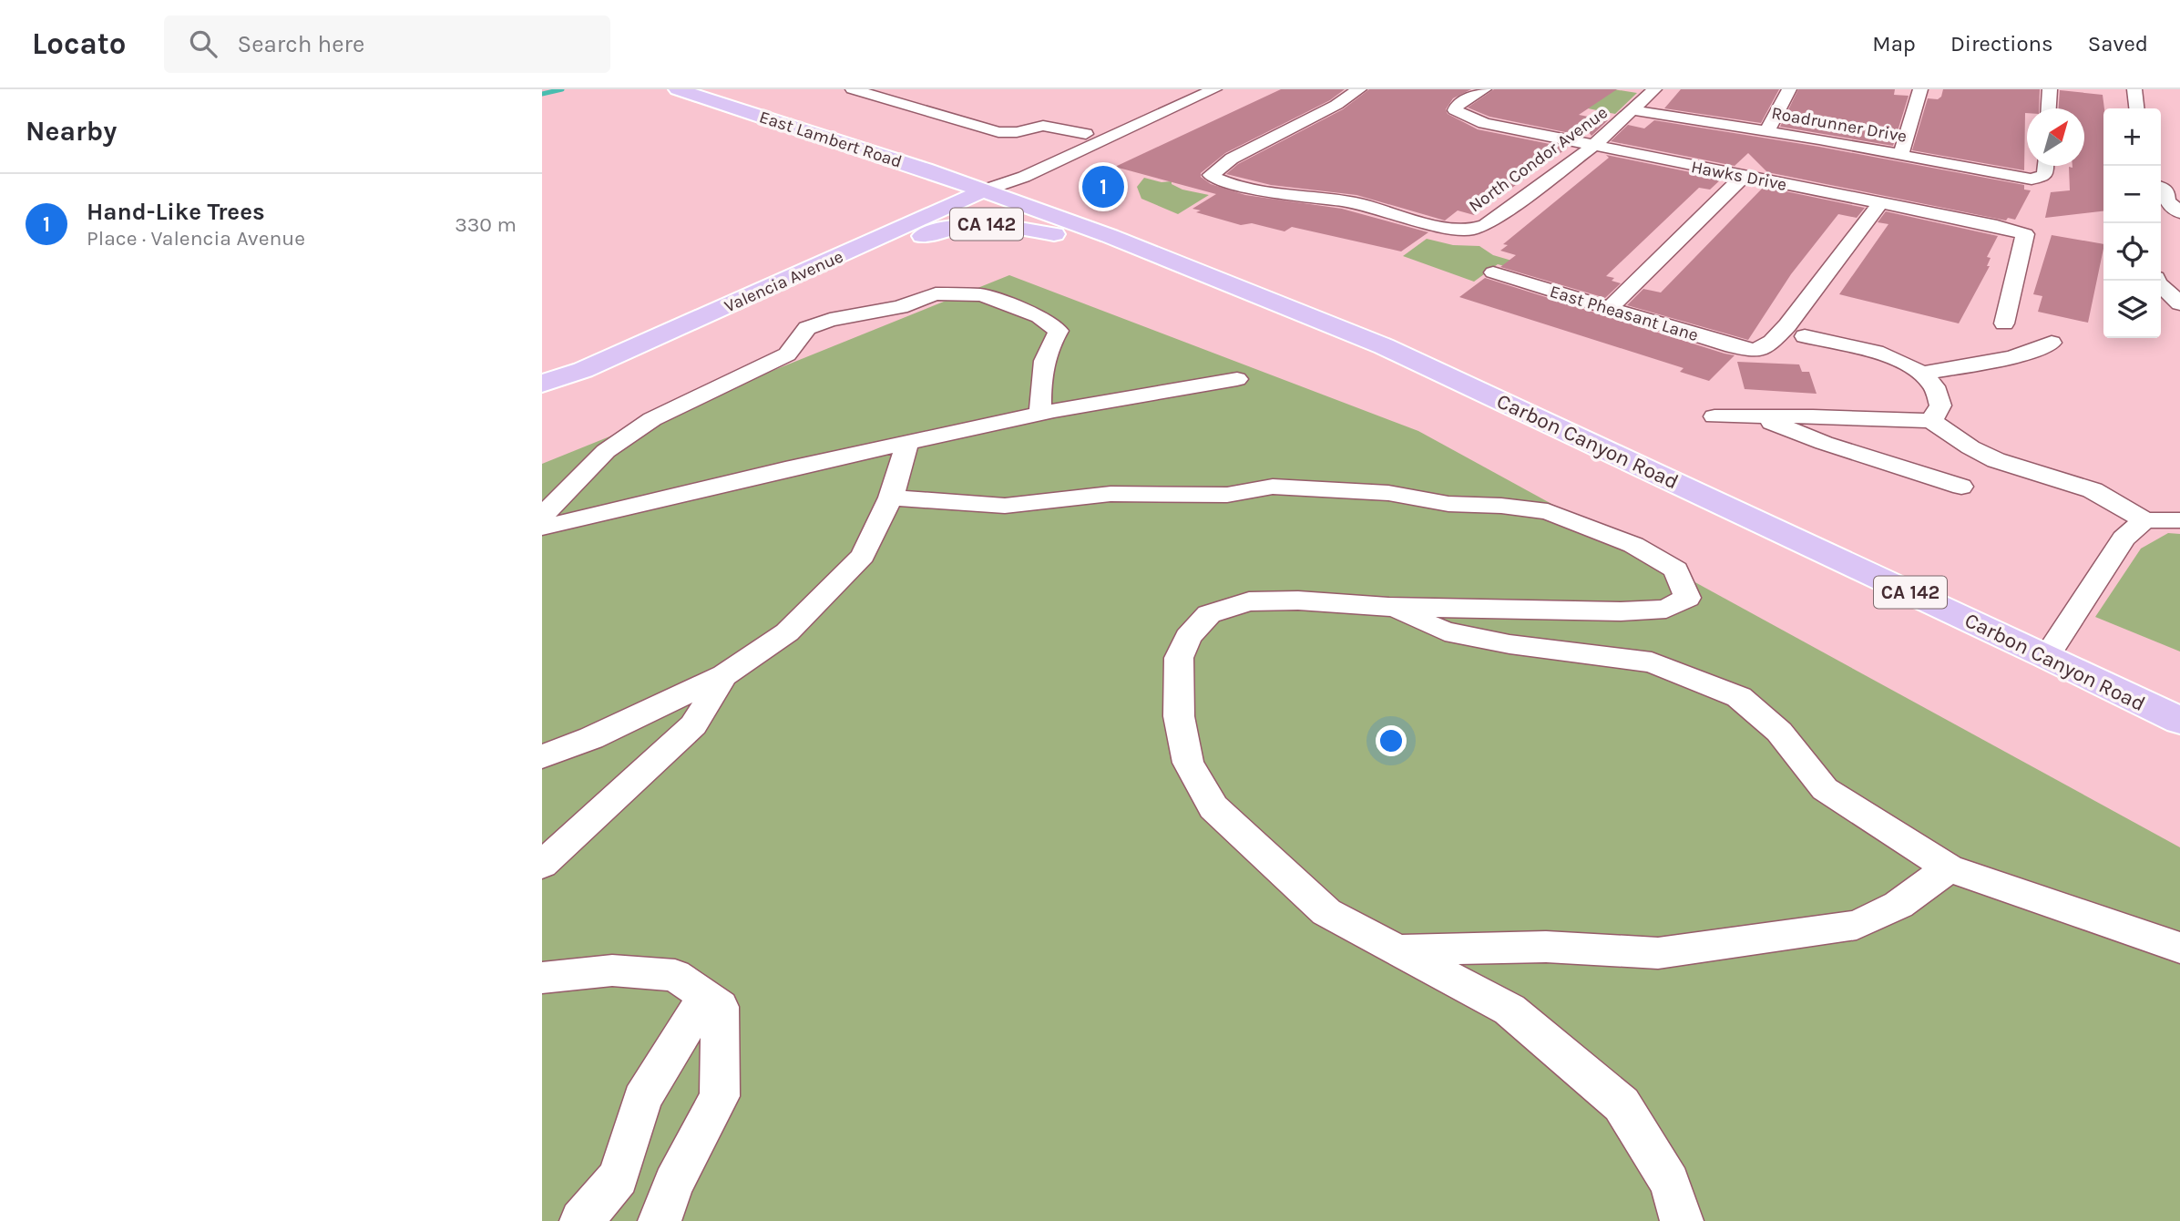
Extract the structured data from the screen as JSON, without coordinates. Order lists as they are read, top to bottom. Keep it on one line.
{"streets":{"main road":["East Lambert Road","CA 142","Valencia Avenue","Carbon Canyon Road"],"street":["Roadrunner Drive","North Condor Avenue","Hawks Drive","East Pheasant Lane"]},"crossings":[["Roadrunner Drive","North Condor Avenue"],["East Lambert Road","Valencia Avenue"],["East Lambert Road","Carbon Canyon Road"],["North Condor Avenue","Hawks Drive"],["Hawks Drive","East Pheasant Lane"],["CA 142","Valencia Avenue"],["CA 142","Carbon Canyon Road"],["Valencia Avenue","Carbon Canyon Road"]],"north":"top right","page":{"header":"Locato","search":"Search here","nav":["Map","Directions","Saved"],"heading":"Nearby","map_buttons":["+","−"],"pins":"1","list":[{"mark":"1","name":"Hand-Like Trees","note":"Place · Valencia Avenue","value":"330 m"}]}}
